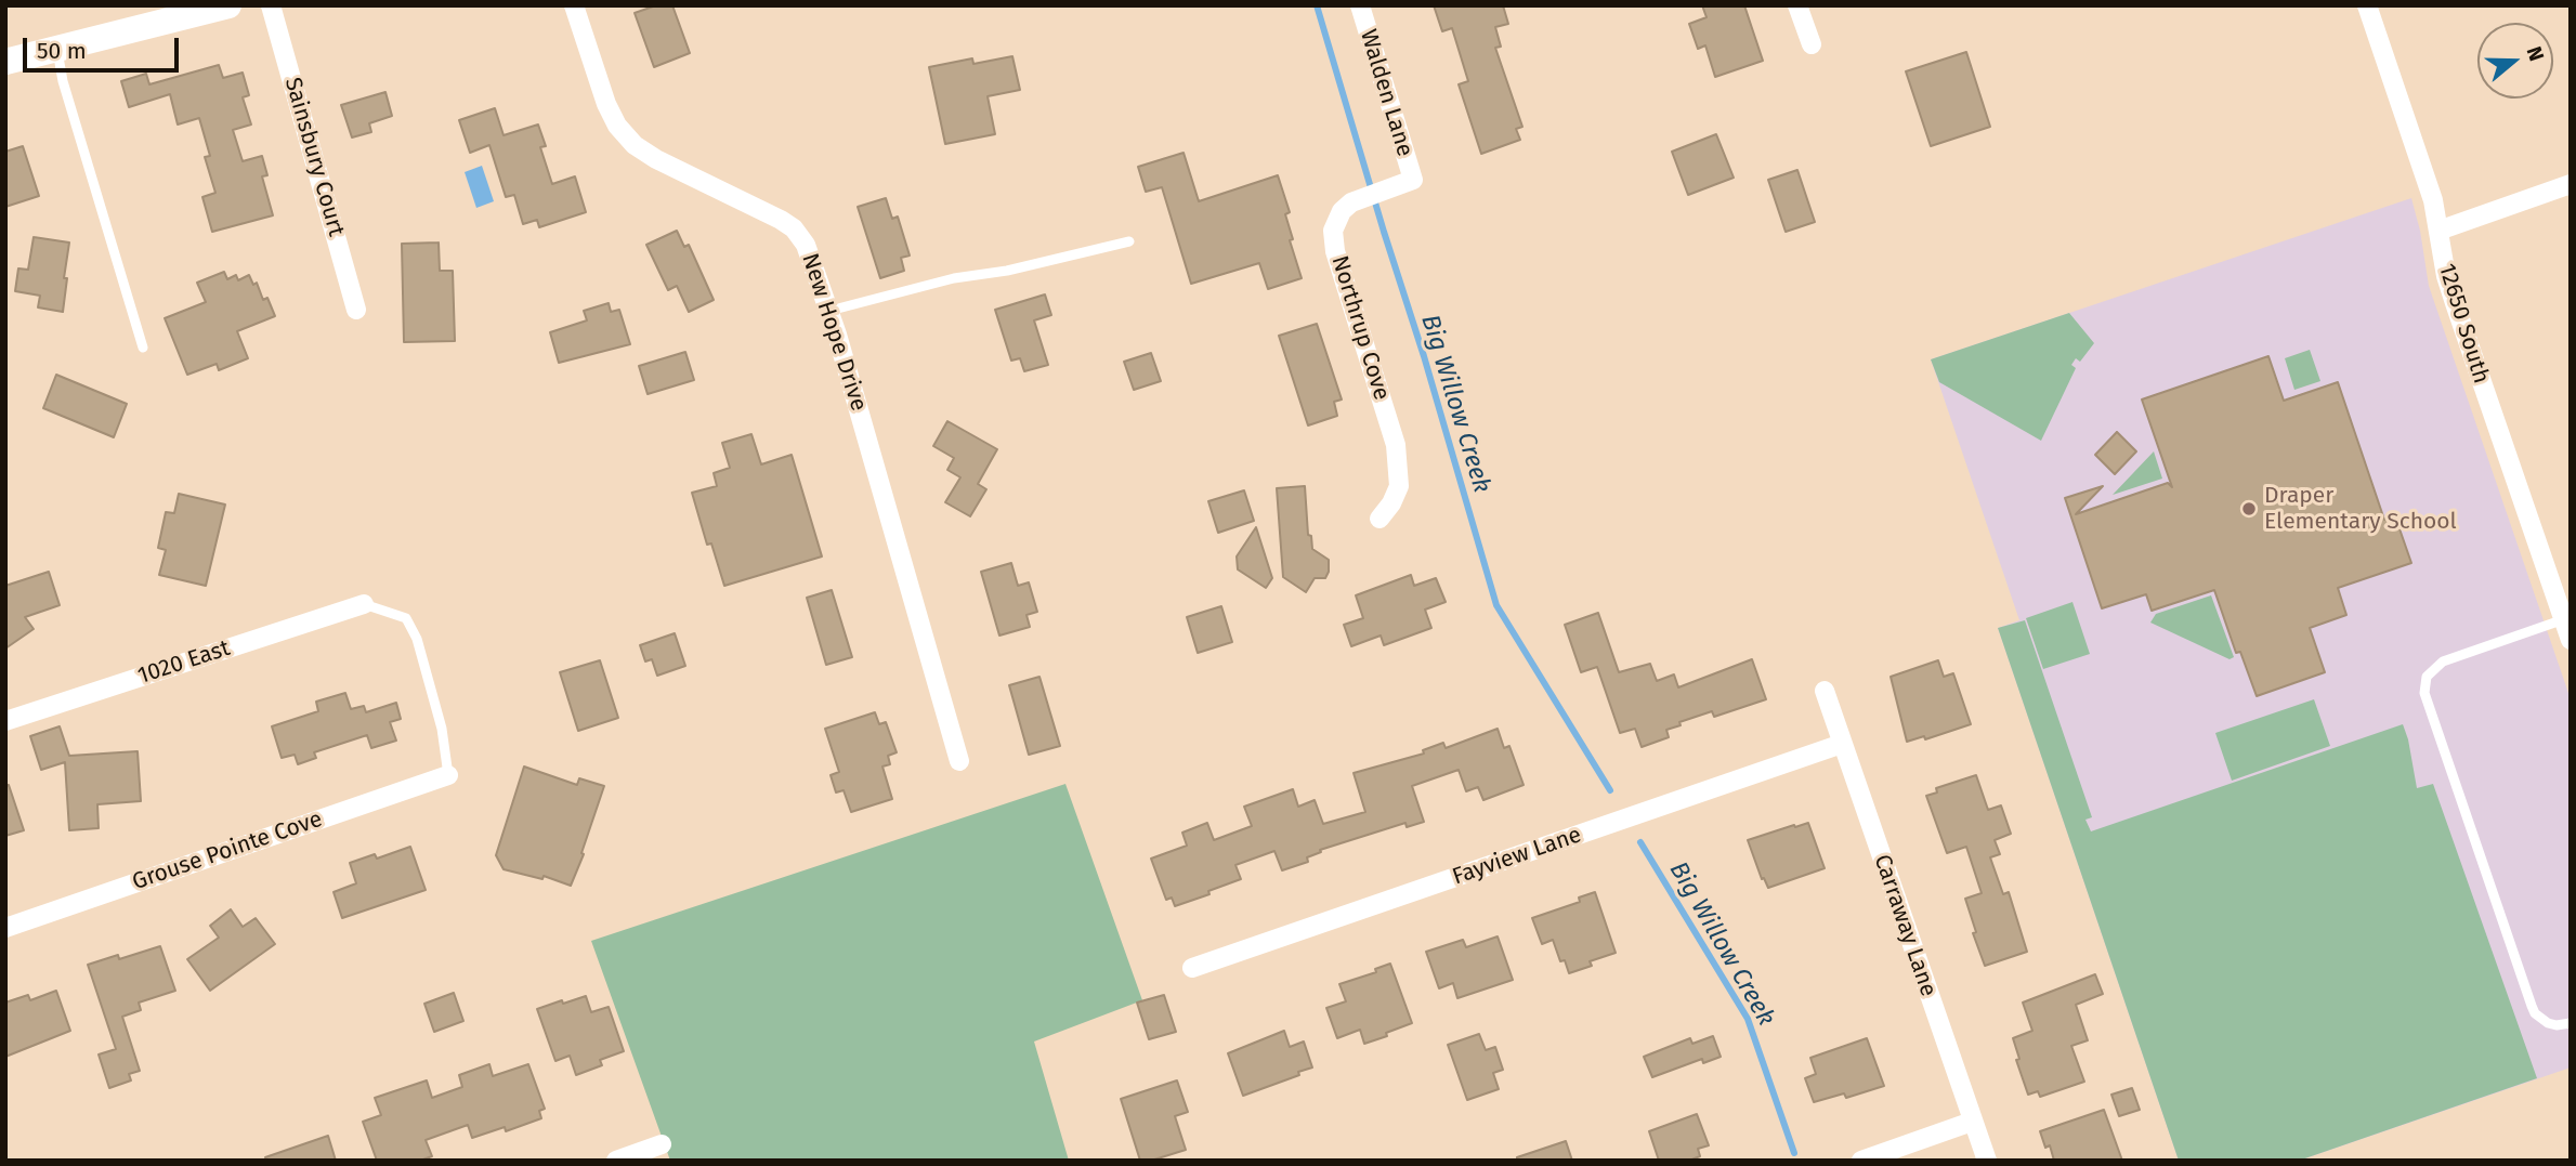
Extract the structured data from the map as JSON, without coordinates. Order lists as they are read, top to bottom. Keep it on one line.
{"streets":{"street":["Walden Lane","Sainsbury Court","12650 South","Northrup Cove","New Hope Drive","1020 East","Grouse Pointe Cove","Fayview Lane","Carraway Lane"]},"crossings":[["Walden Lane","Northrup Cove"],["Fayview Lane","Carraway Lane"]],"water":["Big Willow Creek"],"places":["Draper Elementary School"],"scale_bar":"50 m","north":"right"}
